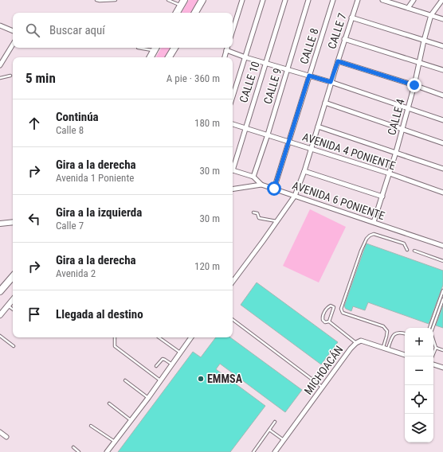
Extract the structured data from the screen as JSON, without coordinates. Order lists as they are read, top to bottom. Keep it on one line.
{"streets":{"street":["CALLE 7","CALLE 8","CALLE 10","CALLE 9","CALLE 4","AVENIDA 4 PONIENTE","AVENIDA 6 PONIENTE","MICHOACÁN"]},"crossings":[["CALLE 7","AVENIDA 4 PONIENTE"],["CALLE 7","AVENIDA 6 PONIENTE"],["CALLE 8","AVENIDA 4 PONIENTE"],["CALLE 8","AVENIDA 6 PONIENTE"],["CALLE 10","AVENIDA 4 PONIENTE"],["CALLE 9","AVENIDA 4 PONIENTE"],["CALLE 9","AVENIDA 6 PONIENTE"],["CALLE 4","AVENIDA 4 PONIENTE"],["CALLE 4","AVENIDA 6 PONIENTE"]],"places":["EMMSA"],"page":{"search":"Buscar aquí","heading":["5 min","A pie · 360 m"],"list":[["Continúa","Calle 8","180 m"],["Gira a la derecha","Avenida 1 Poniente","30 m"],["Gira a la izquierda","Calle 7","30 m"],["Gira a la derecha","Avenida 2","120 m"],"Llegada al destino"],"map_buttons":["+","−"]}}
